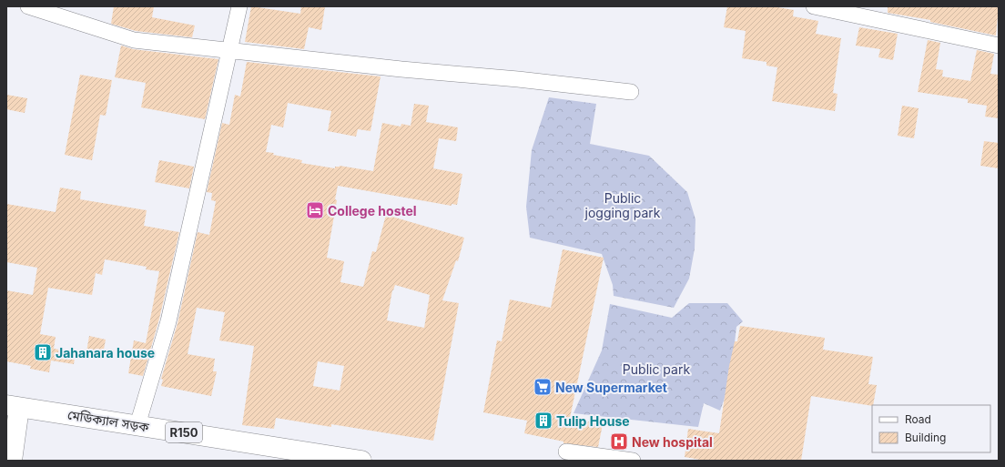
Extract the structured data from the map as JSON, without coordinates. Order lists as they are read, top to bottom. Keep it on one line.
{"streets":{"main road":["মেডিক্যাল সড়ক","R150"]},"parks":["Public jogging park","Public park"],"places":{"hotel":["College hostel"],"building":["Jahanara house","Tulip House"],"supermarket":["New Supermarket"],"hospital":["New hospital"]},"legend":["Road","Building"]}
